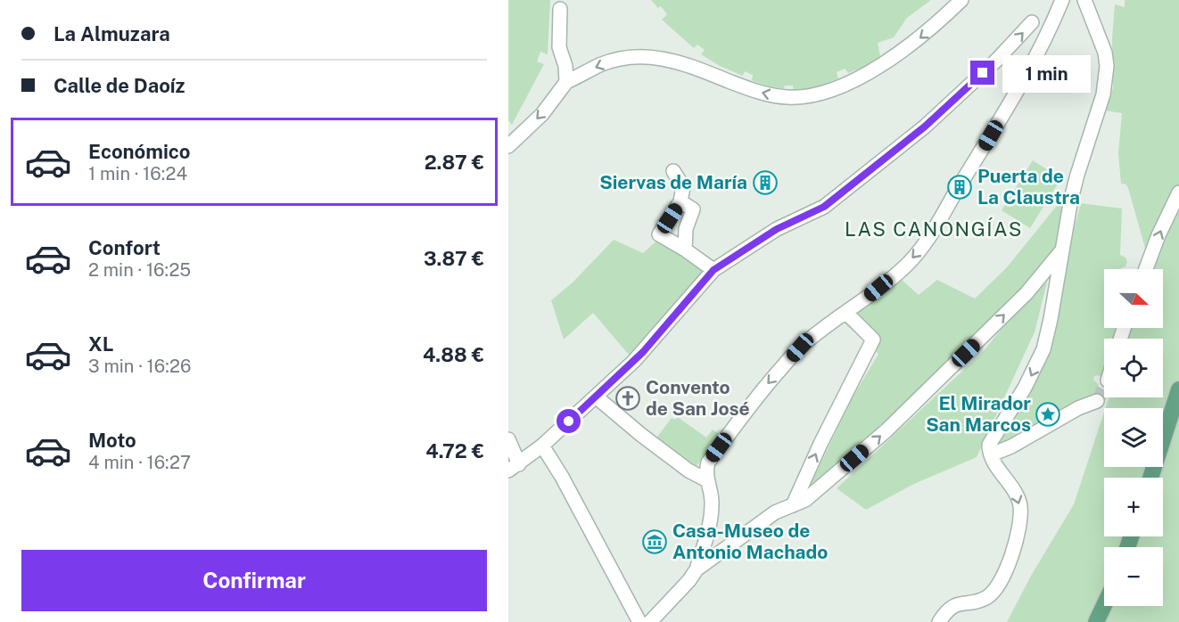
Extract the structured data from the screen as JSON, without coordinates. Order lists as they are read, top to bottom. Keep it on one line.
{"districts":["LAS CANONGÍAS"],"places":{"building":["Siervas de María","Puerta de La Claustra"],"church":["Convento de San José"],"place":["El Mirador San Marcos"],"museum":["Casa-Museo de Antonio Machado"]},"north":"right","page":{"banner":["La Almuzara","Calle de Daoíz"],"bubble":"1 min","list":[{"name":"Económico","note":"1 min · 16:24","value":"2.87 €"},{"name":"Confort","note":"2 min · 16:25","value":"3.87 €"},{"name":"XL","note":"3 min · 16:26","value":"4.88 €"},{"name":"Moto","note":"4 min · 16:27","value":"4.72 €"}],"map_buttons":["+","−"],"buttons":"Confirmar"}}
